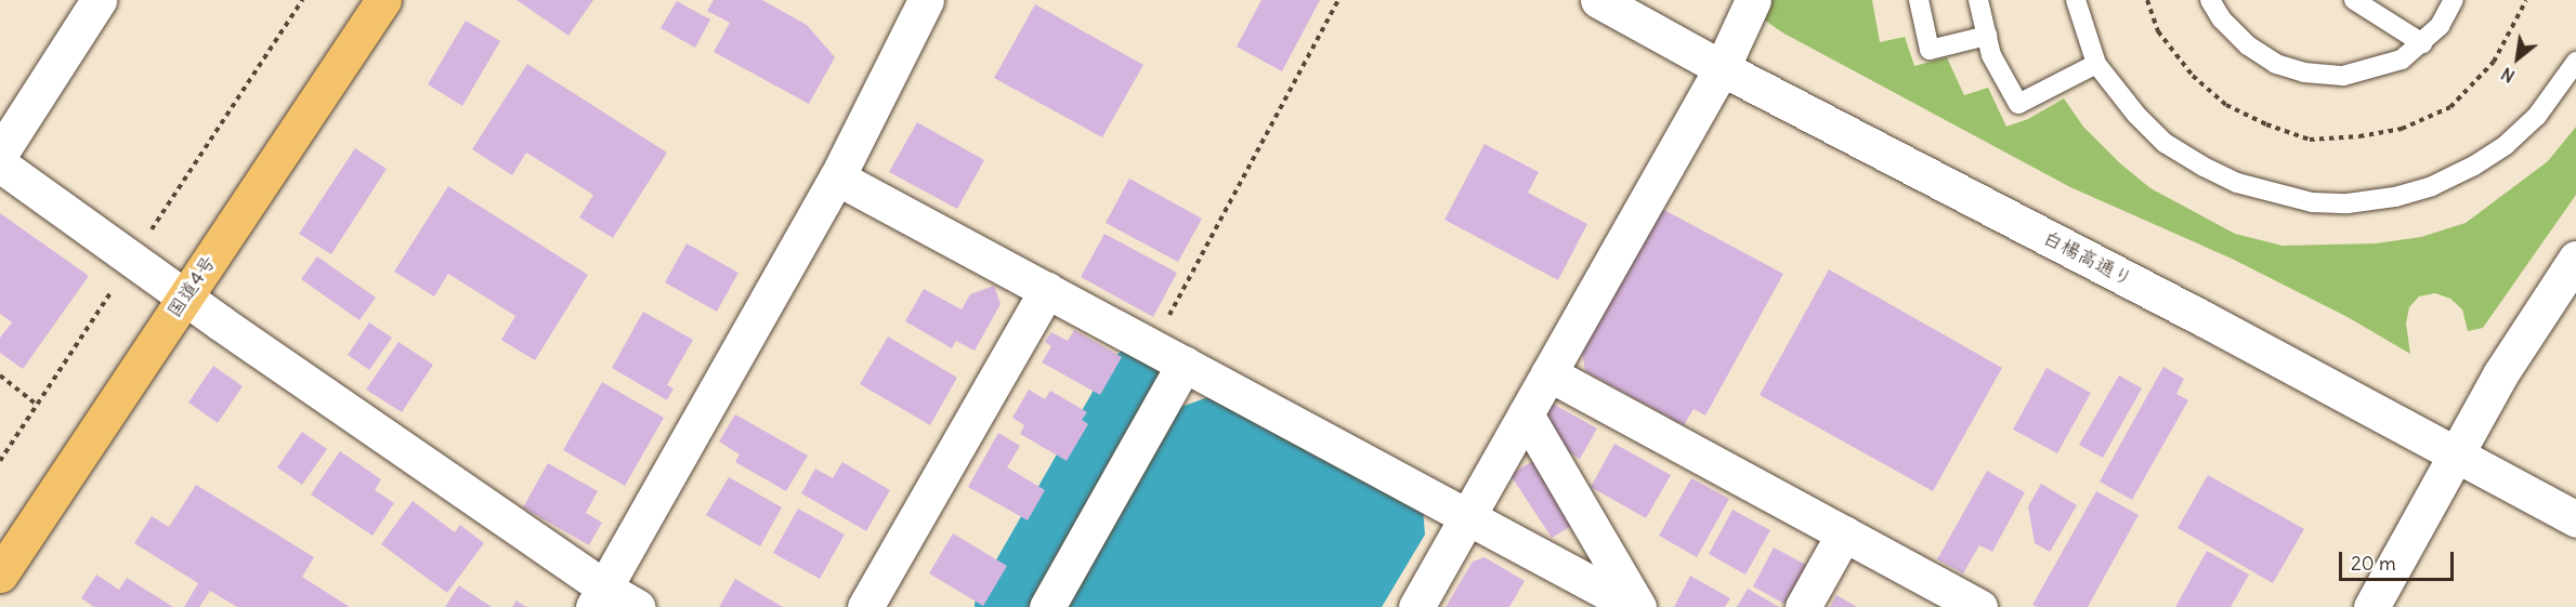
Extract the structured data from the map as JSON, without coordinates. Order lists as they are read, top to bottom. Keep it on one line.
{"streets":{"highway":["国道4号"],"street":["白楊高通り"]},"scale_bar":"20 m","north":"bottom left"}
